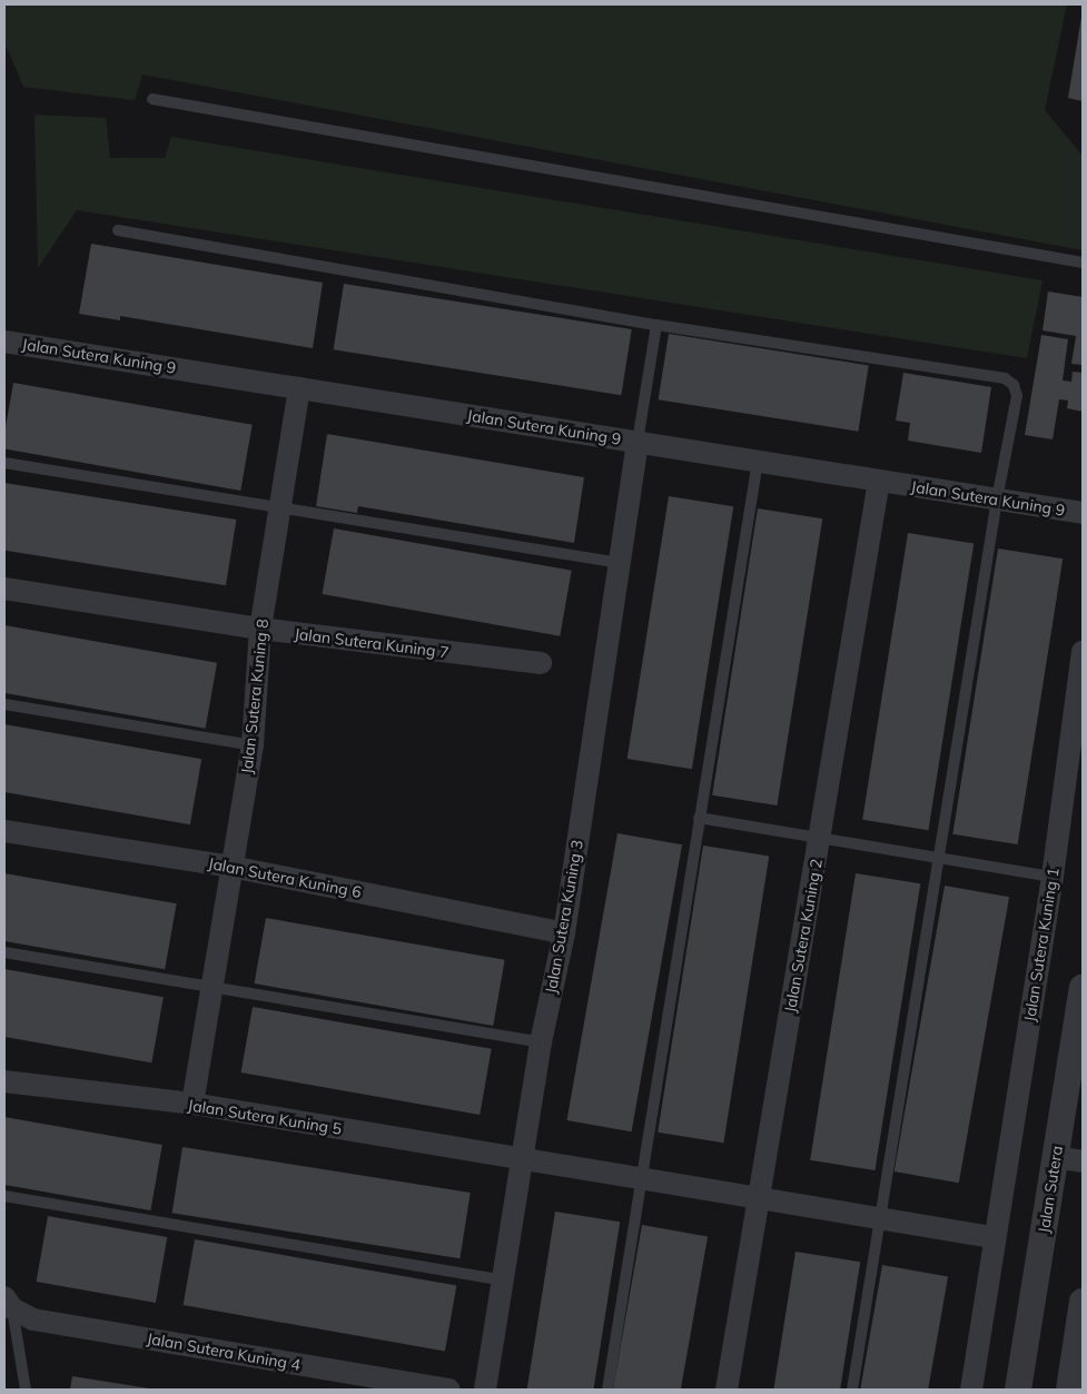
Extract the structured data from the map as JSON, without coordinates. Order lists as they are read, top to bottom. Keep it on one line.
{"streets":{"street":["Jalan Sutera Kuning 9","Jalan Sutera Kuning 7","Jalan Sutera Kuning 8","Jalan Sutera Kuning 6","Jalan Sutera Kuning 3","Jalan Sutera Kuning 2","Jalan Sutera Kuning 1","Jalan Sutera Kuning 5","Jalan Sutera","Jalan Sutera Kuning 4"]},"crossings":[["Jalan Sutera Kuning 9","Jalan Sutera Kuning 8"],["Jalan Sutera Kuning 9","Jalan Sutera Kuning 3"],["Jalan Sutera Kuning 9","Jalan Sutera Kuning 2"],["Jalan Sutera Kuning 7","Jalan Sutera Kuning 8"],["Jalan Sutera Kuning 8","Jalan Sutera Kuning 6"],["Jalan Sutera Kuning 8","Jalan Sutera Kuning 5"],["Jalan Sutera Kuning 6","Jalan Sutera Kuning 3"],["Jalan Sutera Kuning 3","Jalan Sutera Kuning 5"],["Jalan Sutera Kuning 2","Jalan Sutera Kuning 5"]]}
